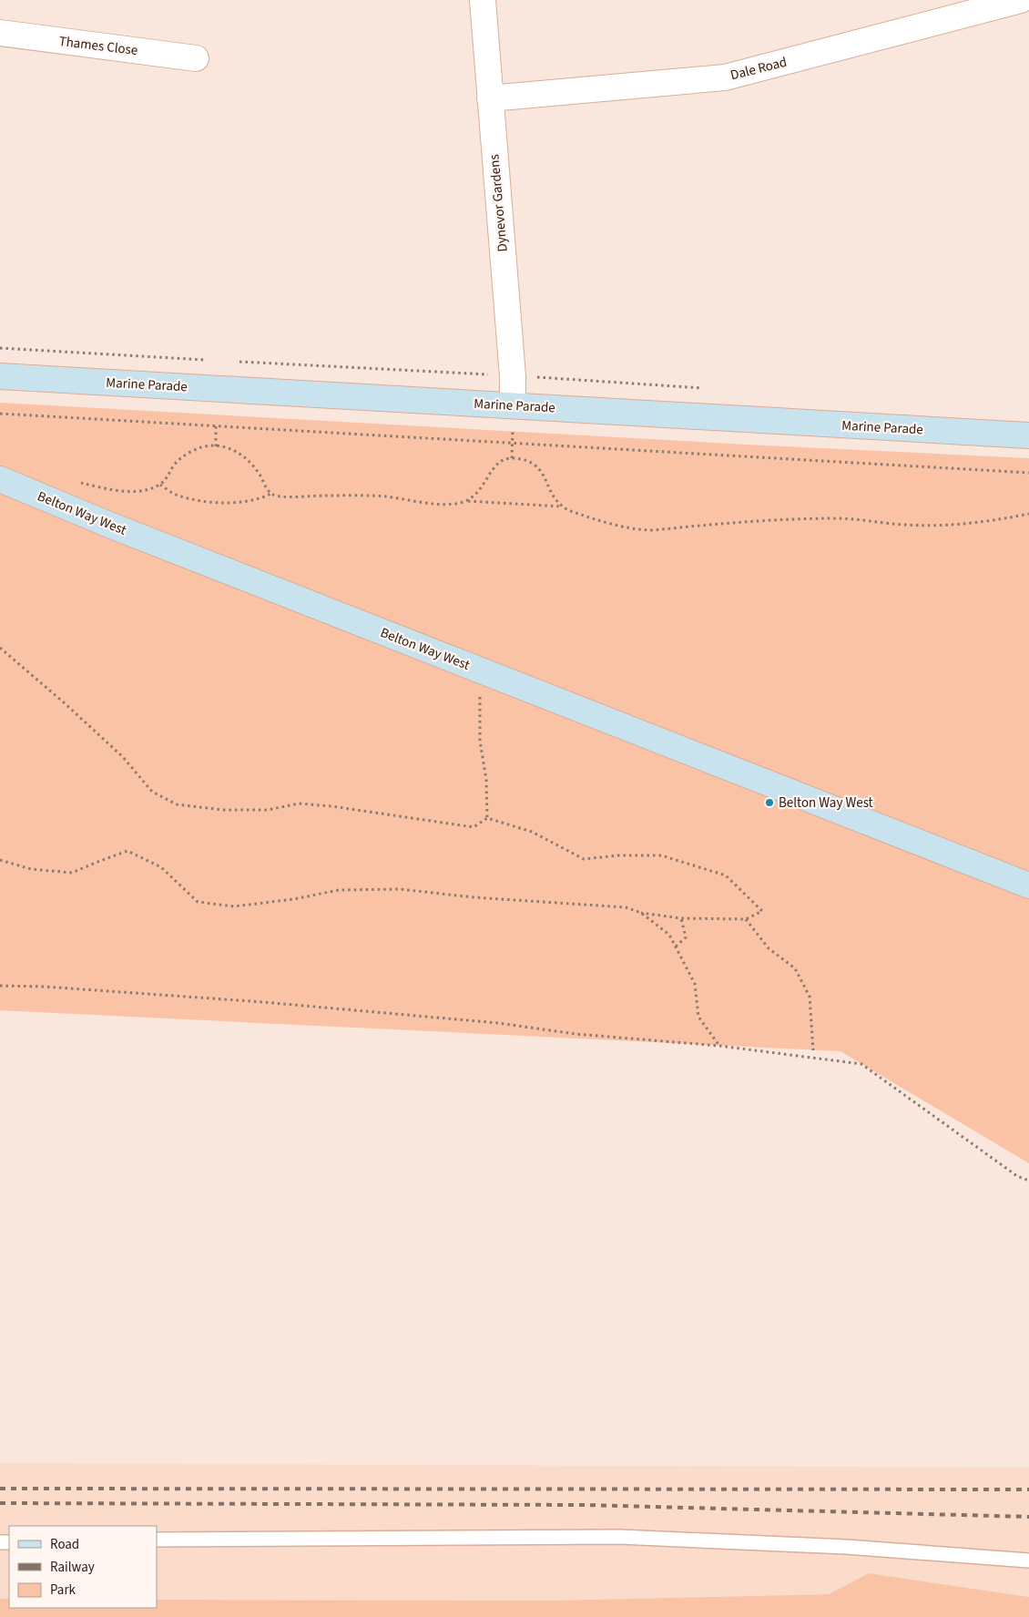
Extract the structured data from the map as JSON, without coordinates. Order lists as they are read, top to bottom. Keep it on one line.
{"streets":{"street":["Thames Close","Dale Road","Dynevor Gardens","Marine Parade","Belton Way West"]},"crossings":[["Dale Road","Dynevor Gardens"],["Dynevor Gardens","Marine Parade"]],"places":["Belton Way West"],"legend":["Road","Railway","Park"]}
